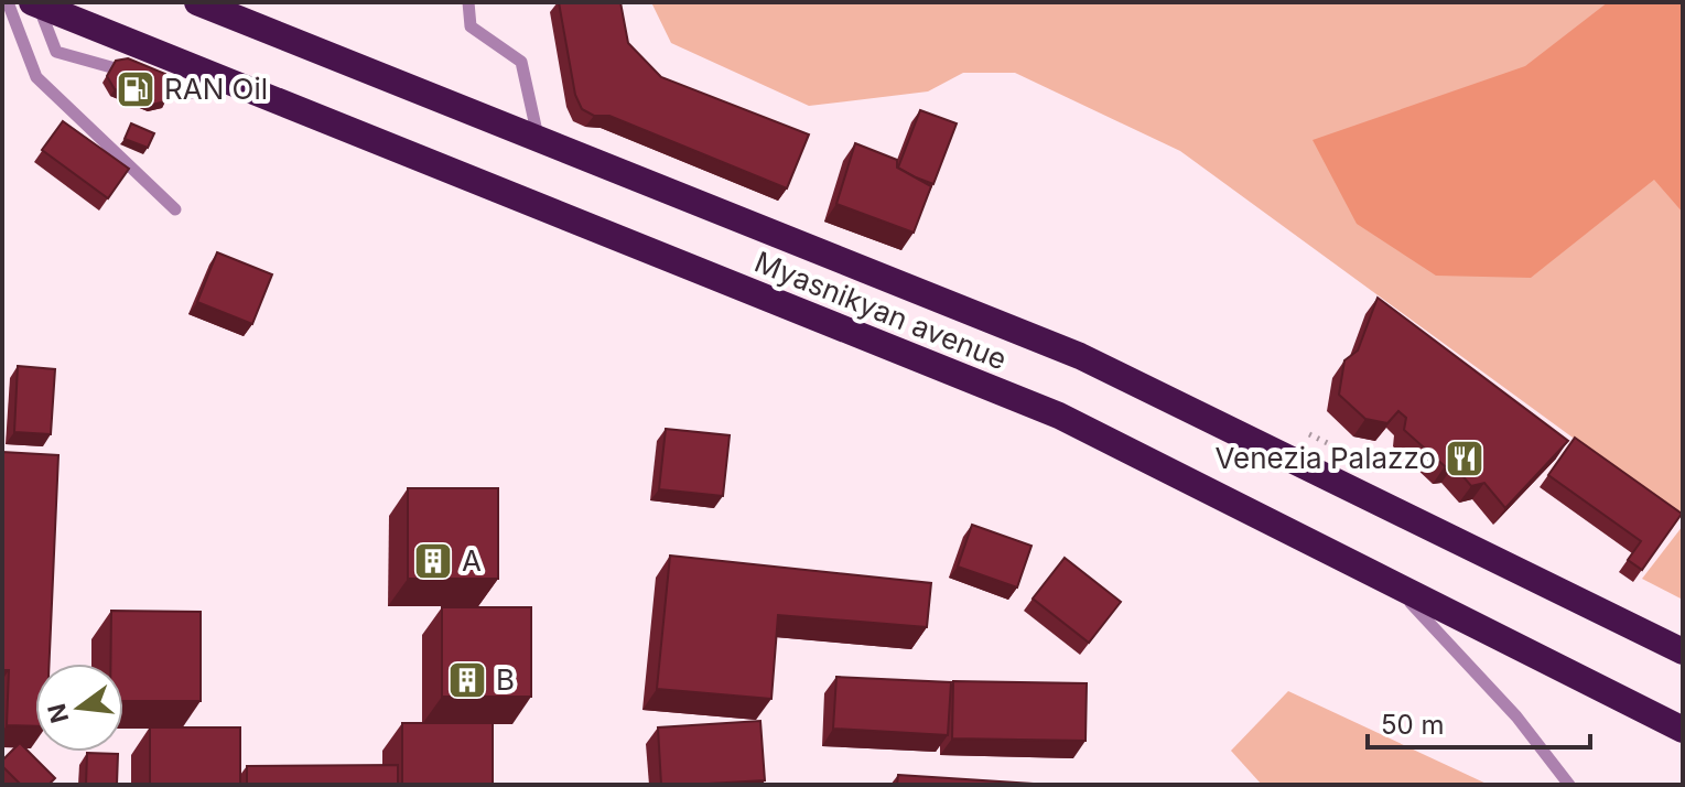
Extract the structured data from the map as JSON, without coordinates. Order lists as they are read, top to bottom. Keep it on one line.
{"streets":{"highway":["Myasnikyan avenue"]},"places":{"fuel station":["RAN Oil"],"restaurant":["Venezia Palazzo"],"building":["A","B"]},"scale_bar":"50 m","north":"left"}
